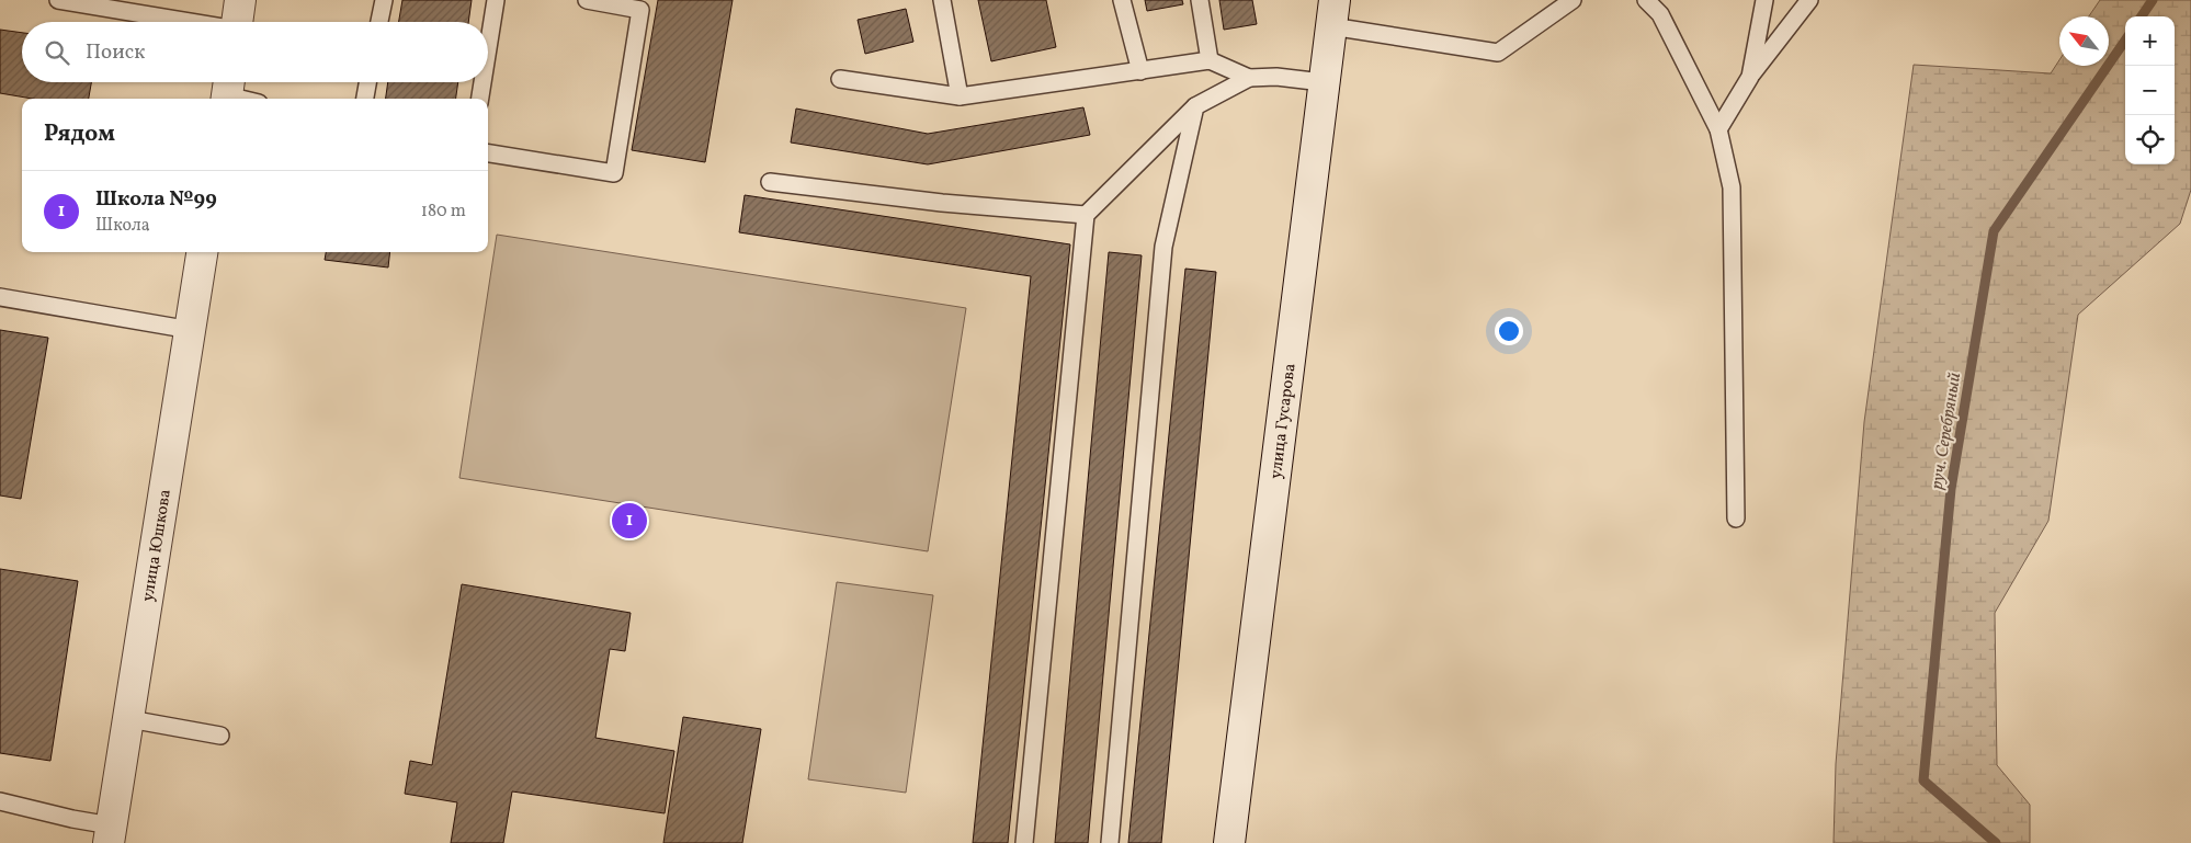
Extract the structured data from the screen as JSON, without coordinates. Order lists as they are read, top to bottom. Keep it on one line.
{"streets":{"main road":["улица Гусарова","улица Юшкова"]},"water":["руч. Серебряный"],"north":"top left","page":{"map_buttons":["+","−"],"search":"Поиск","heading":"Рядом","list":[{"mark":"1","name":"Школа №99","note":"Школа","value":"180 m"}],"pins":"1"}}
